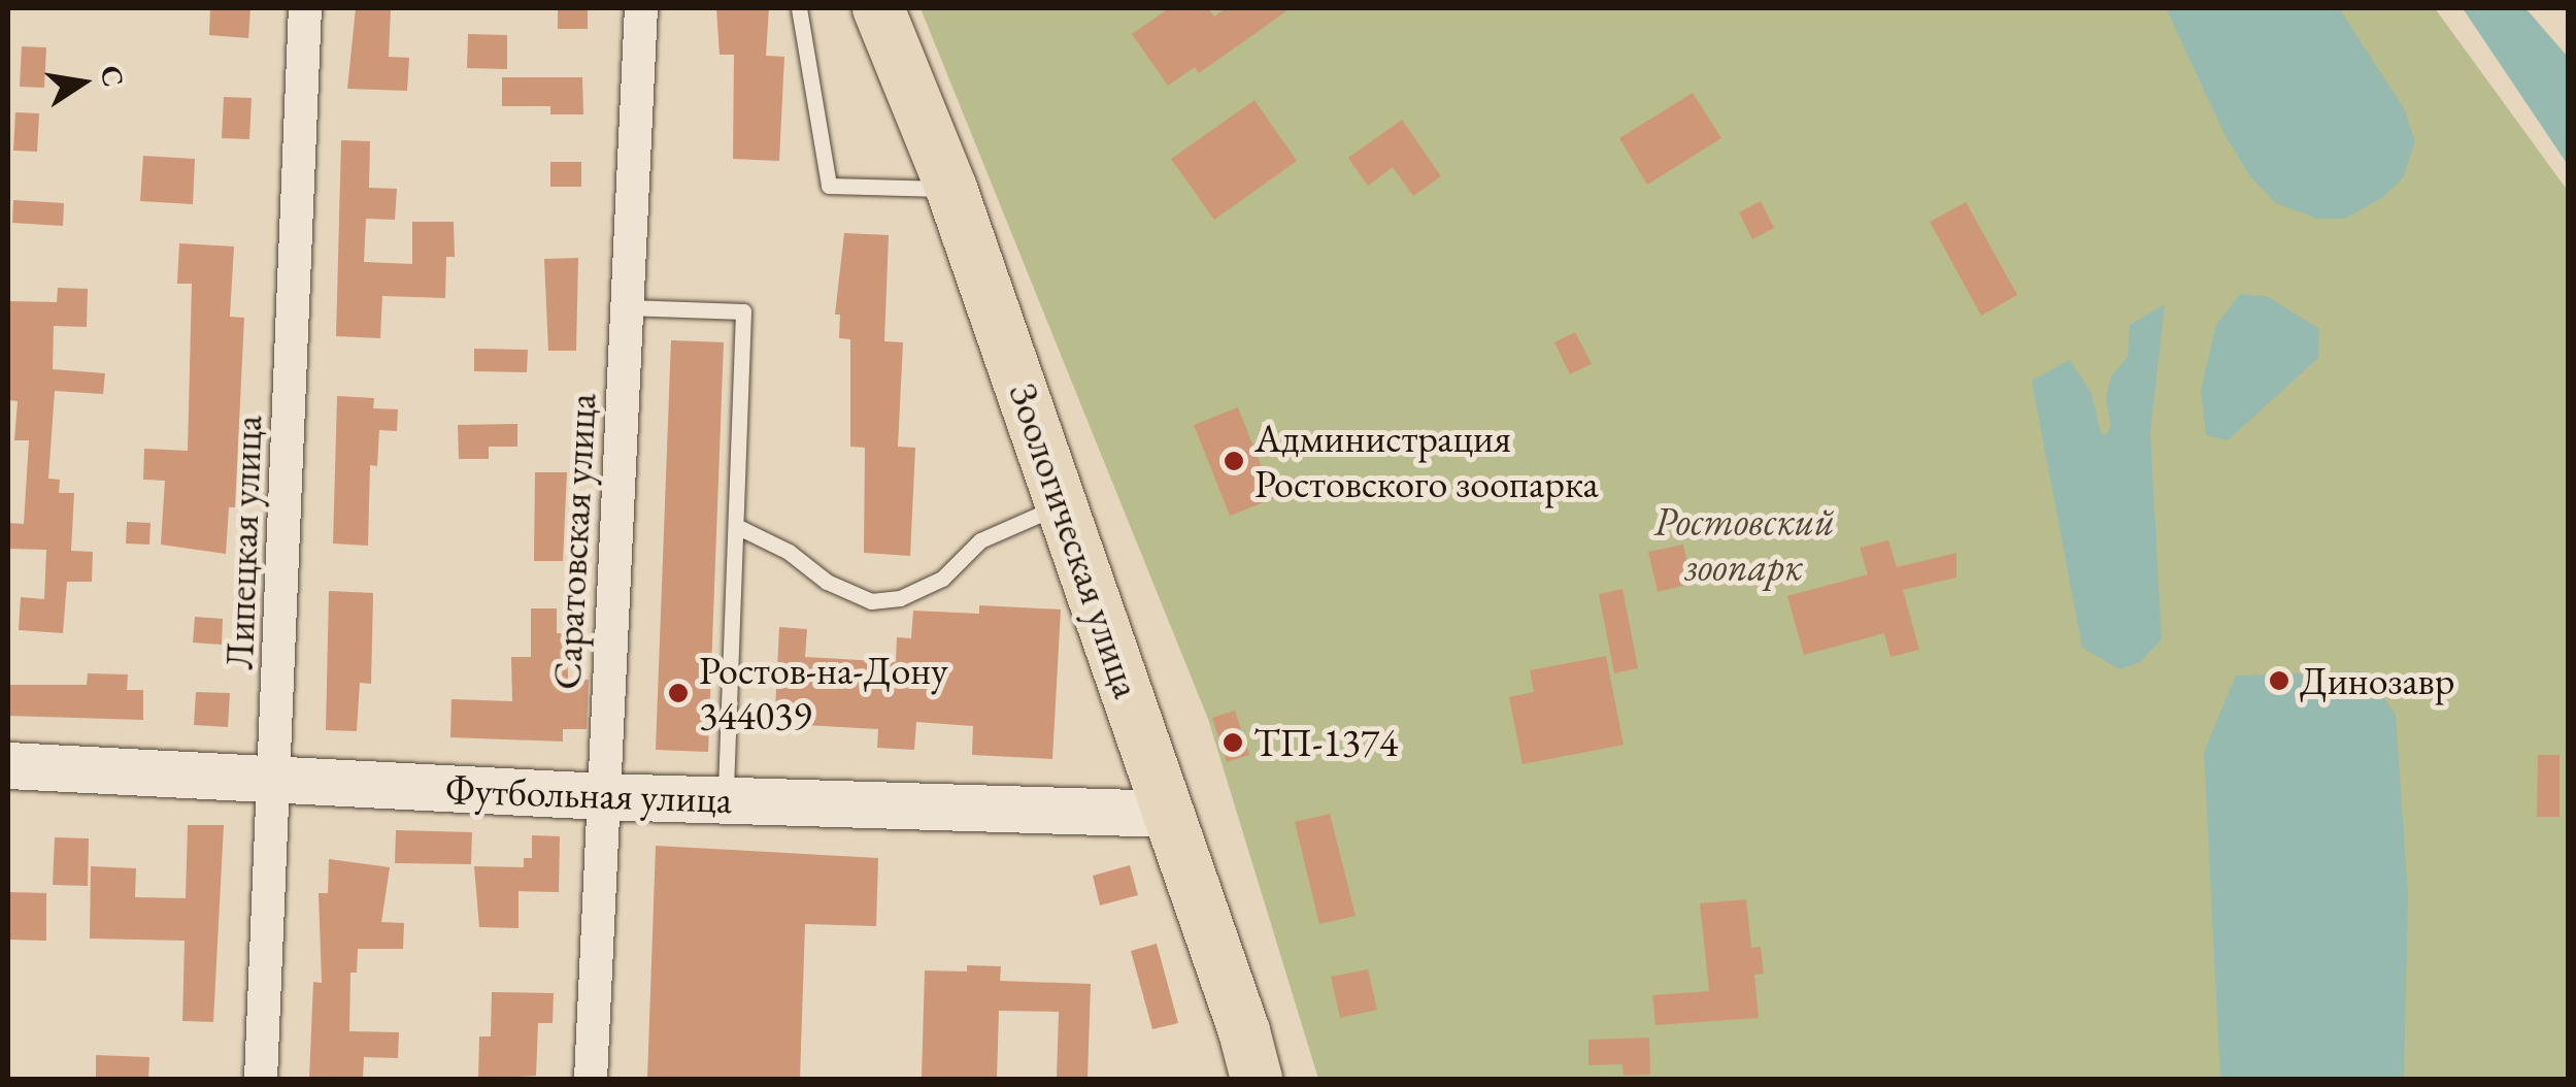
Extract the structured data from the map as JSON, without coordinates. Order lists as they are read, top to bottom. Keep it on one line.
{"streets":{"main road":["Зоологическая улица","Футбольная улица"],"street":["Саратовская улица","Липецкая улица"]},"crossings":[["Зоологическая улица","Футбольная улица"],["Саратовская улица","Футбольная улица"],["Липецкая улица","Футбольная улица"]],"parks":["Ростовский зоопарк"],"places":["Администрация Ростовского зоопарка","Динозавр","Ростов-на-Дону 344039","ТП-1374"],"north":"right"}
